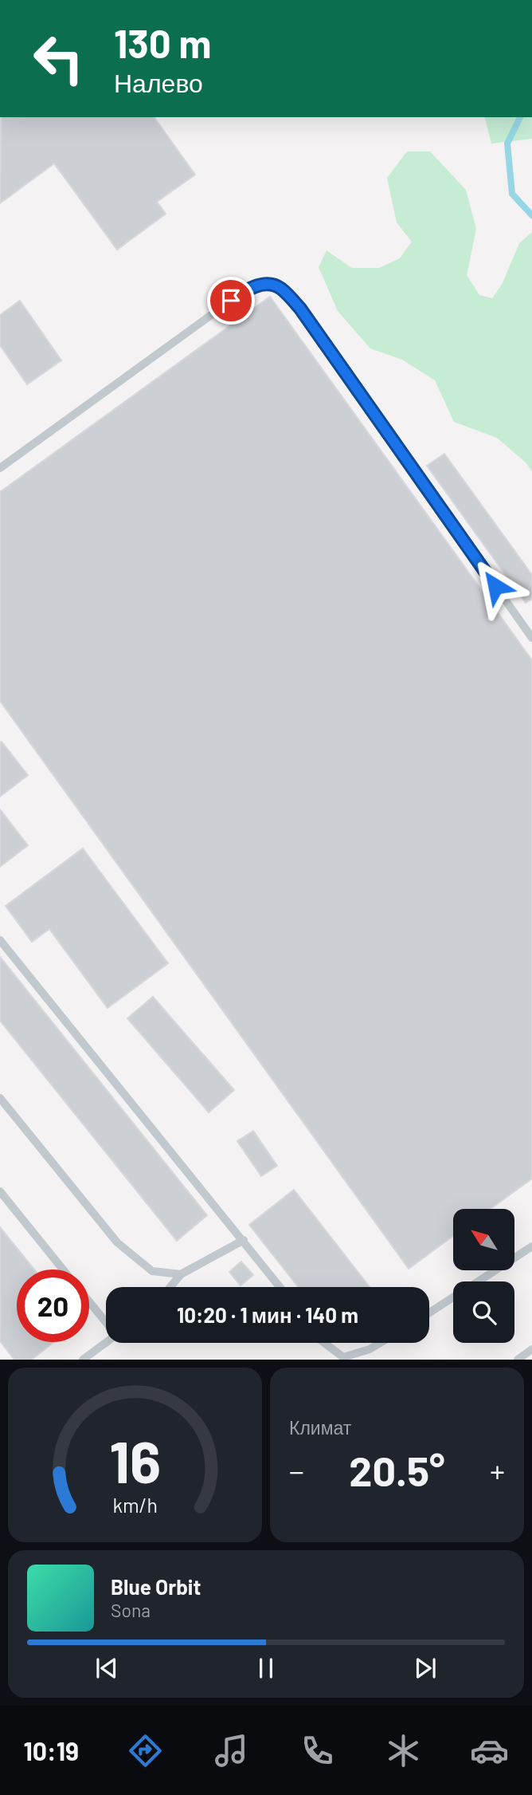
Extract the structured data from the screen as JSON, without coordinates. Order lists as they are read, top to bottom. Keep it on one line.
{"north":"top left","page":{"turn":["130 m","Налево"],"limit":"20","trip":"10:20 · 1 мин · 140 m","tile":"Климат","heat":["−","20.5°","+"],"song":["Blue Orbit","Sona"],"tabs":"10:19","gauge":["16","km/h"]}}
